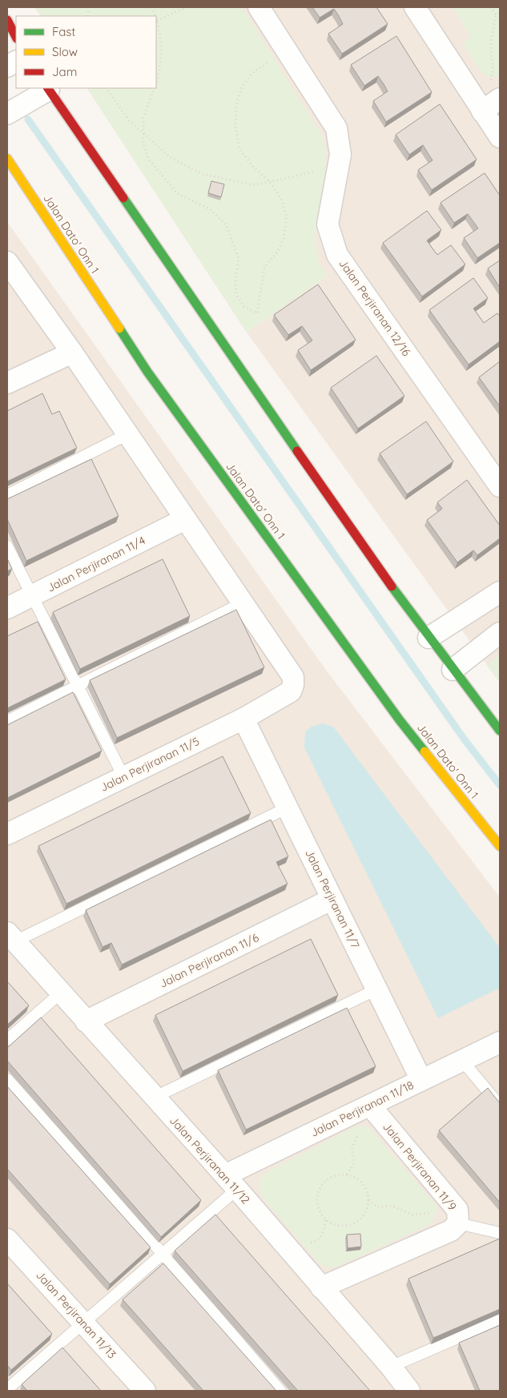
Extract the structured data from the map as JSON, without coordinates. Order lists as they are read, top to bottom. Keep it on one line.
{"streets":{"main road":["Jalan Dato' Onn 1"],"street":["Jalan Perjiranan 12/16","Jalan Perjiranan 11/4","Jalan Perjiranan 11/5","Jalan Perjiranan 11/7","Jalan Perjiranan 11/6","Jalan Perjiranan 11/18","Jalan Perjiranan 11/12","Jalan Perjiranan 11/9","Jalan Perjiranan 11/13"]},"crossings":[["Jalan Perjiranan 11/5","Jalan Perjiranan 11/7"],["Jalan Perjiranan 11/7","Jalan Perjiranan 11/6"],["Jalan Perjiranan 11/7","Jalan Perjiranan 11/18"],["Jalan Perjiranan 11/6","Jalan Perjiranan 11/12"],["Jalan Perjiranan 11/18","Jalan Perjiranan 11/12"],["Jalan Perjiranan 11/18","Jalan Perjiranan 11/9"],["Jalan Perjiranan 11/12","Jalan Perjiranan 11/9"]],"legend":["Fast","Slow","Jam"]}
